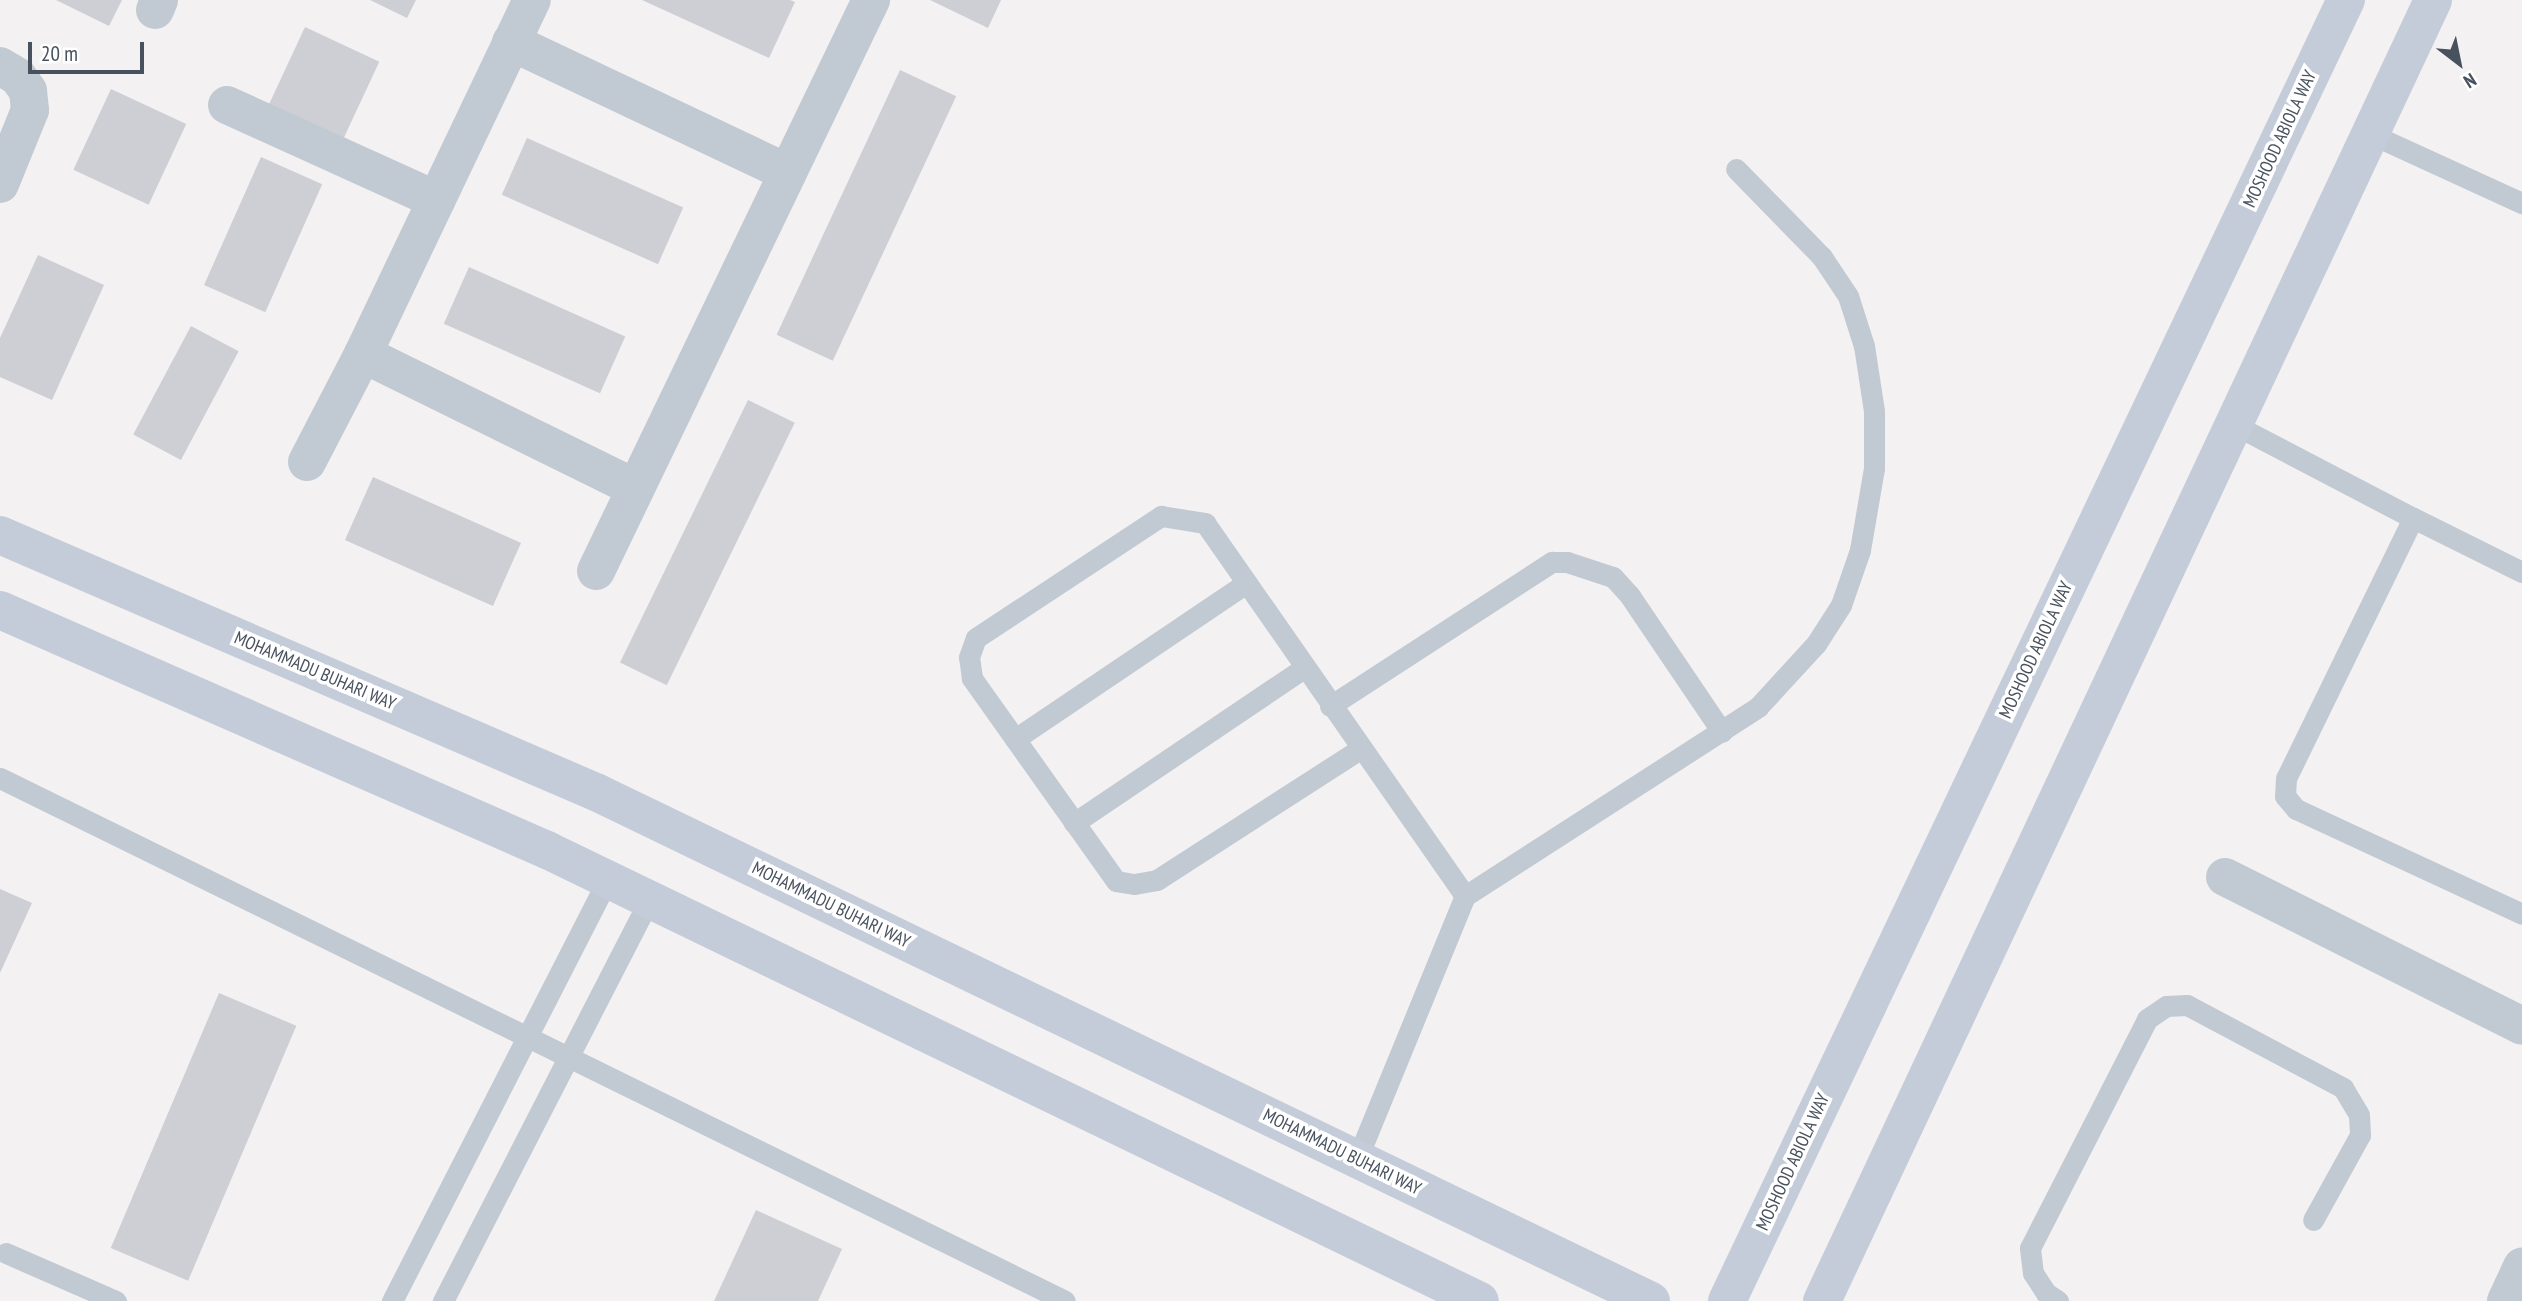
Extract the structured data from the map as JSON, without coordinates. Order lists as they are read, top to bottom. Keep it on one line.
{"streets":{"main road":["MOSHOOD ABIOLA WAY","MOHAMMADU BUHARI WAY"]},"scale_bar":"20 m","north":"bottom right"}
